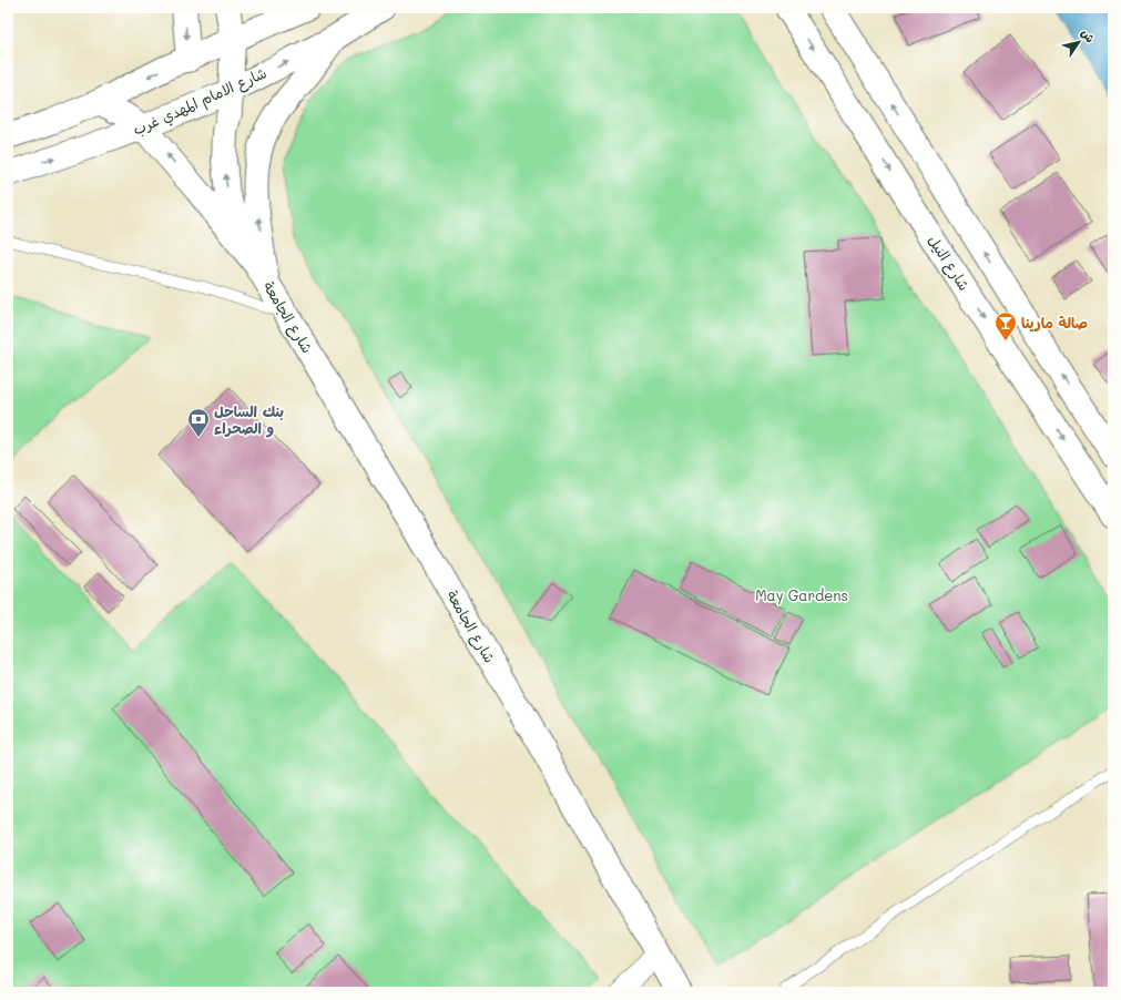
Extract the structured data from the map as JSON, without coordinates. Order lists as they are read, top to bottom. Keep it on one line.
{"streets":{"main road":["شارع الامام المهدي غرب","شارع النيل","شارع الجامعة"]},"crossings":[["شارع الامام المهدي غرب","شارع الجامعة"]],"parks":["May Gardens"],"places":{"bar":["صالة مارينا"],"bank":["بنك الساحل و الصحراء"]},"north":"top right"}
